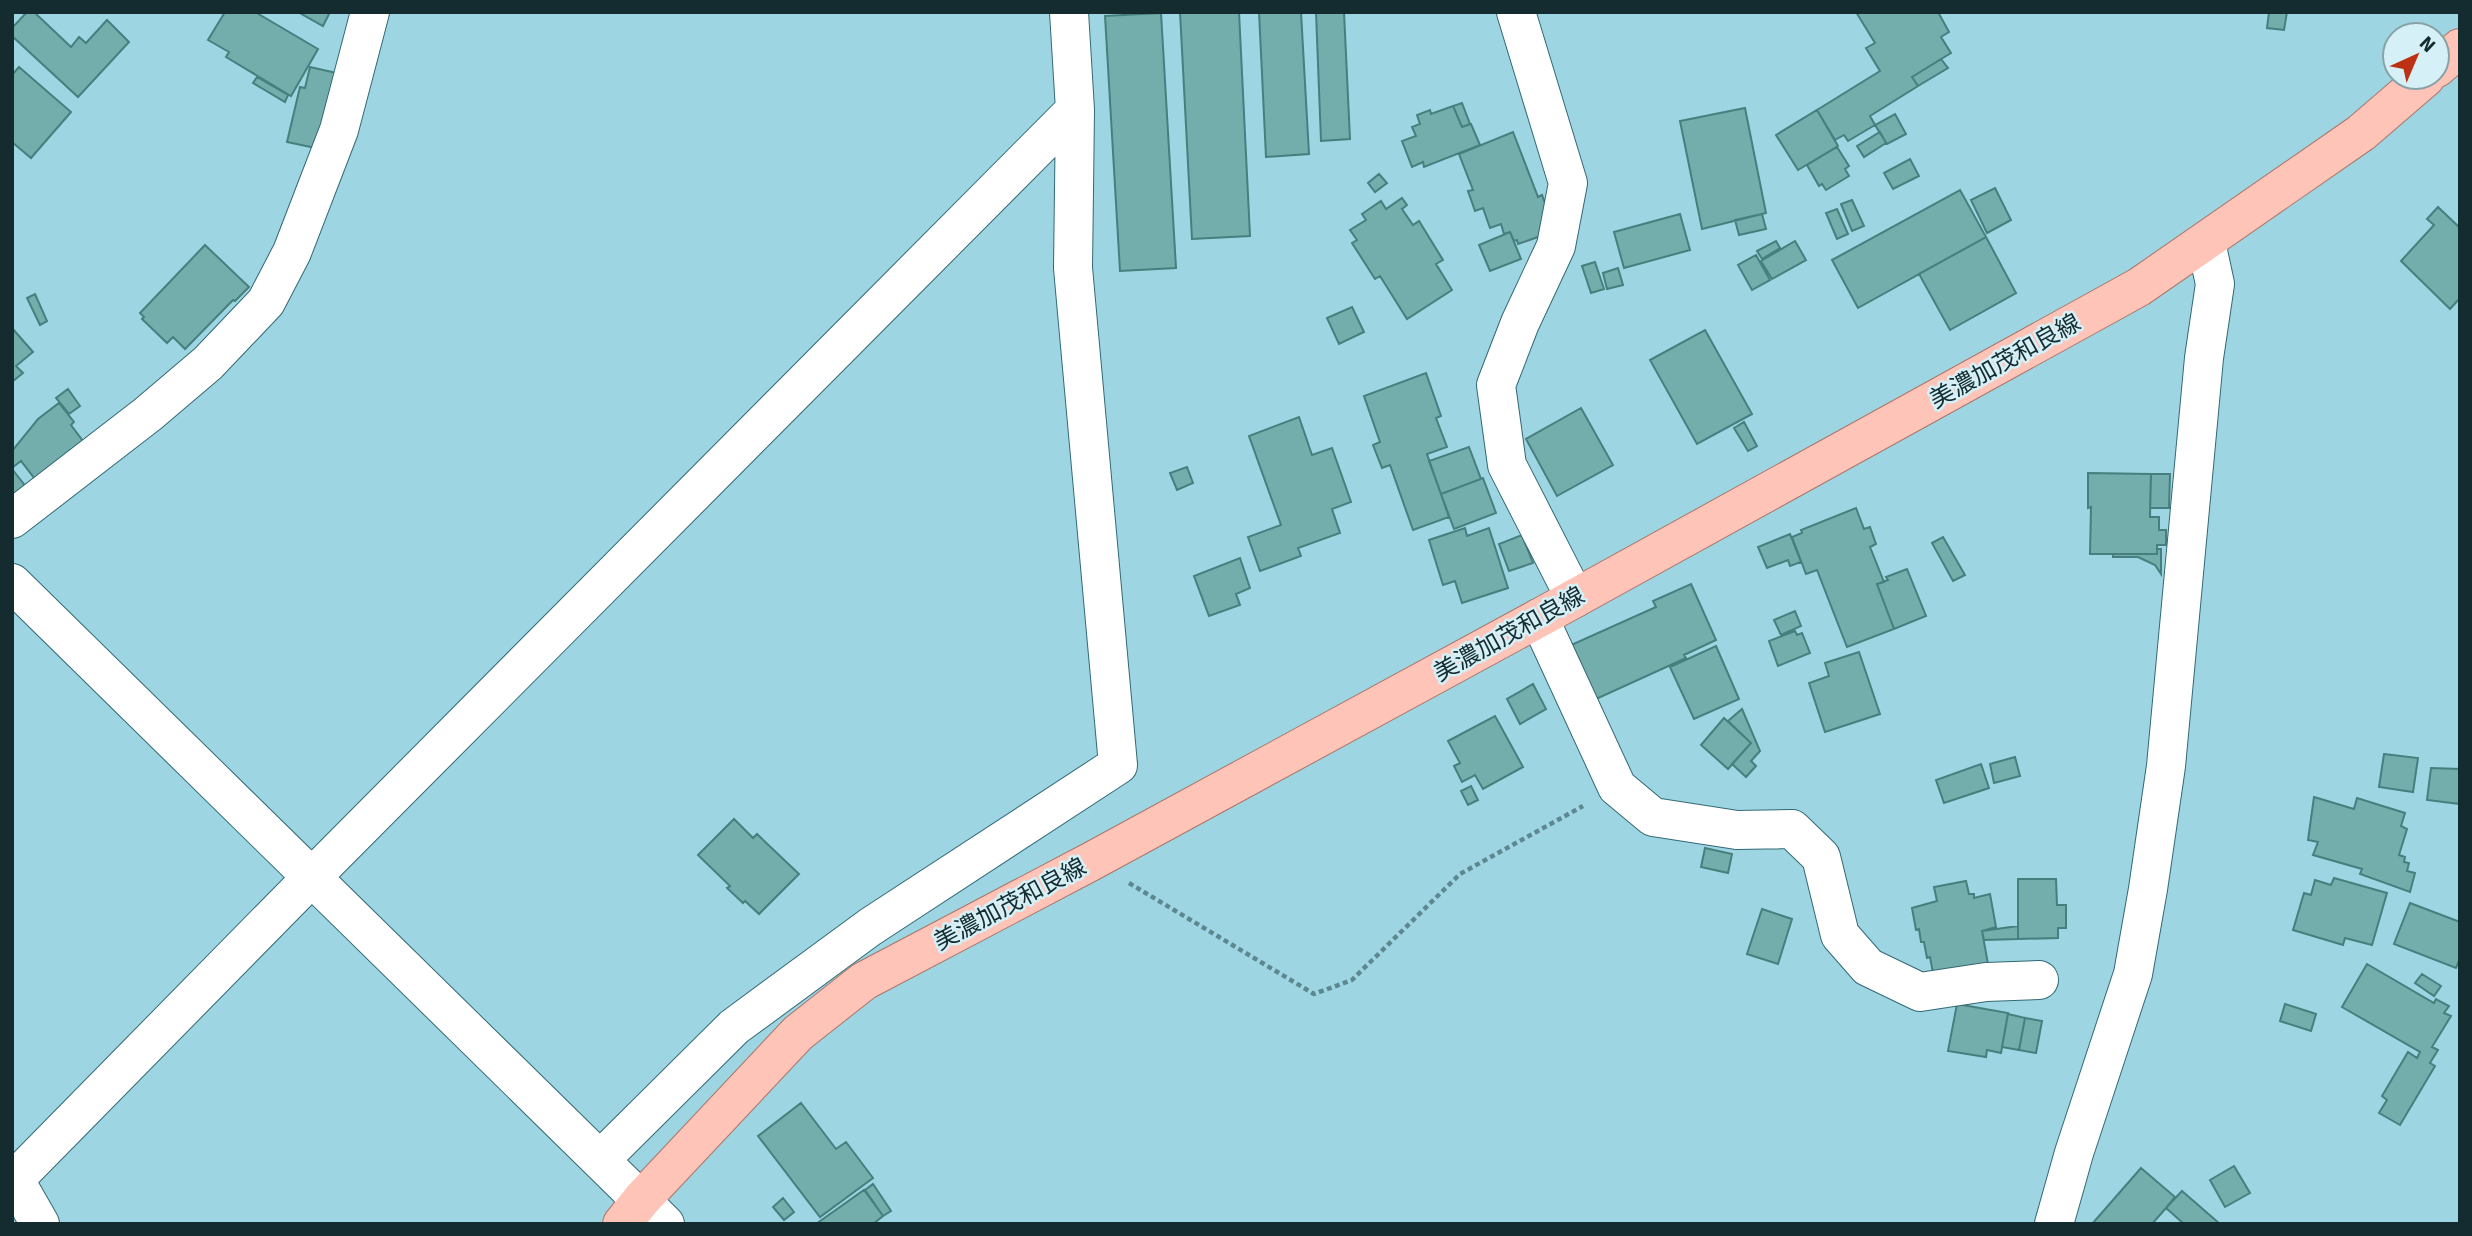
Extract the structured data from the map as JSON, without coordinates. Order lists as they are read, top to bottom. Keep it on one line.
{"streets":{"main road":["美濃加茂和良線"]},"north":"top right"}
